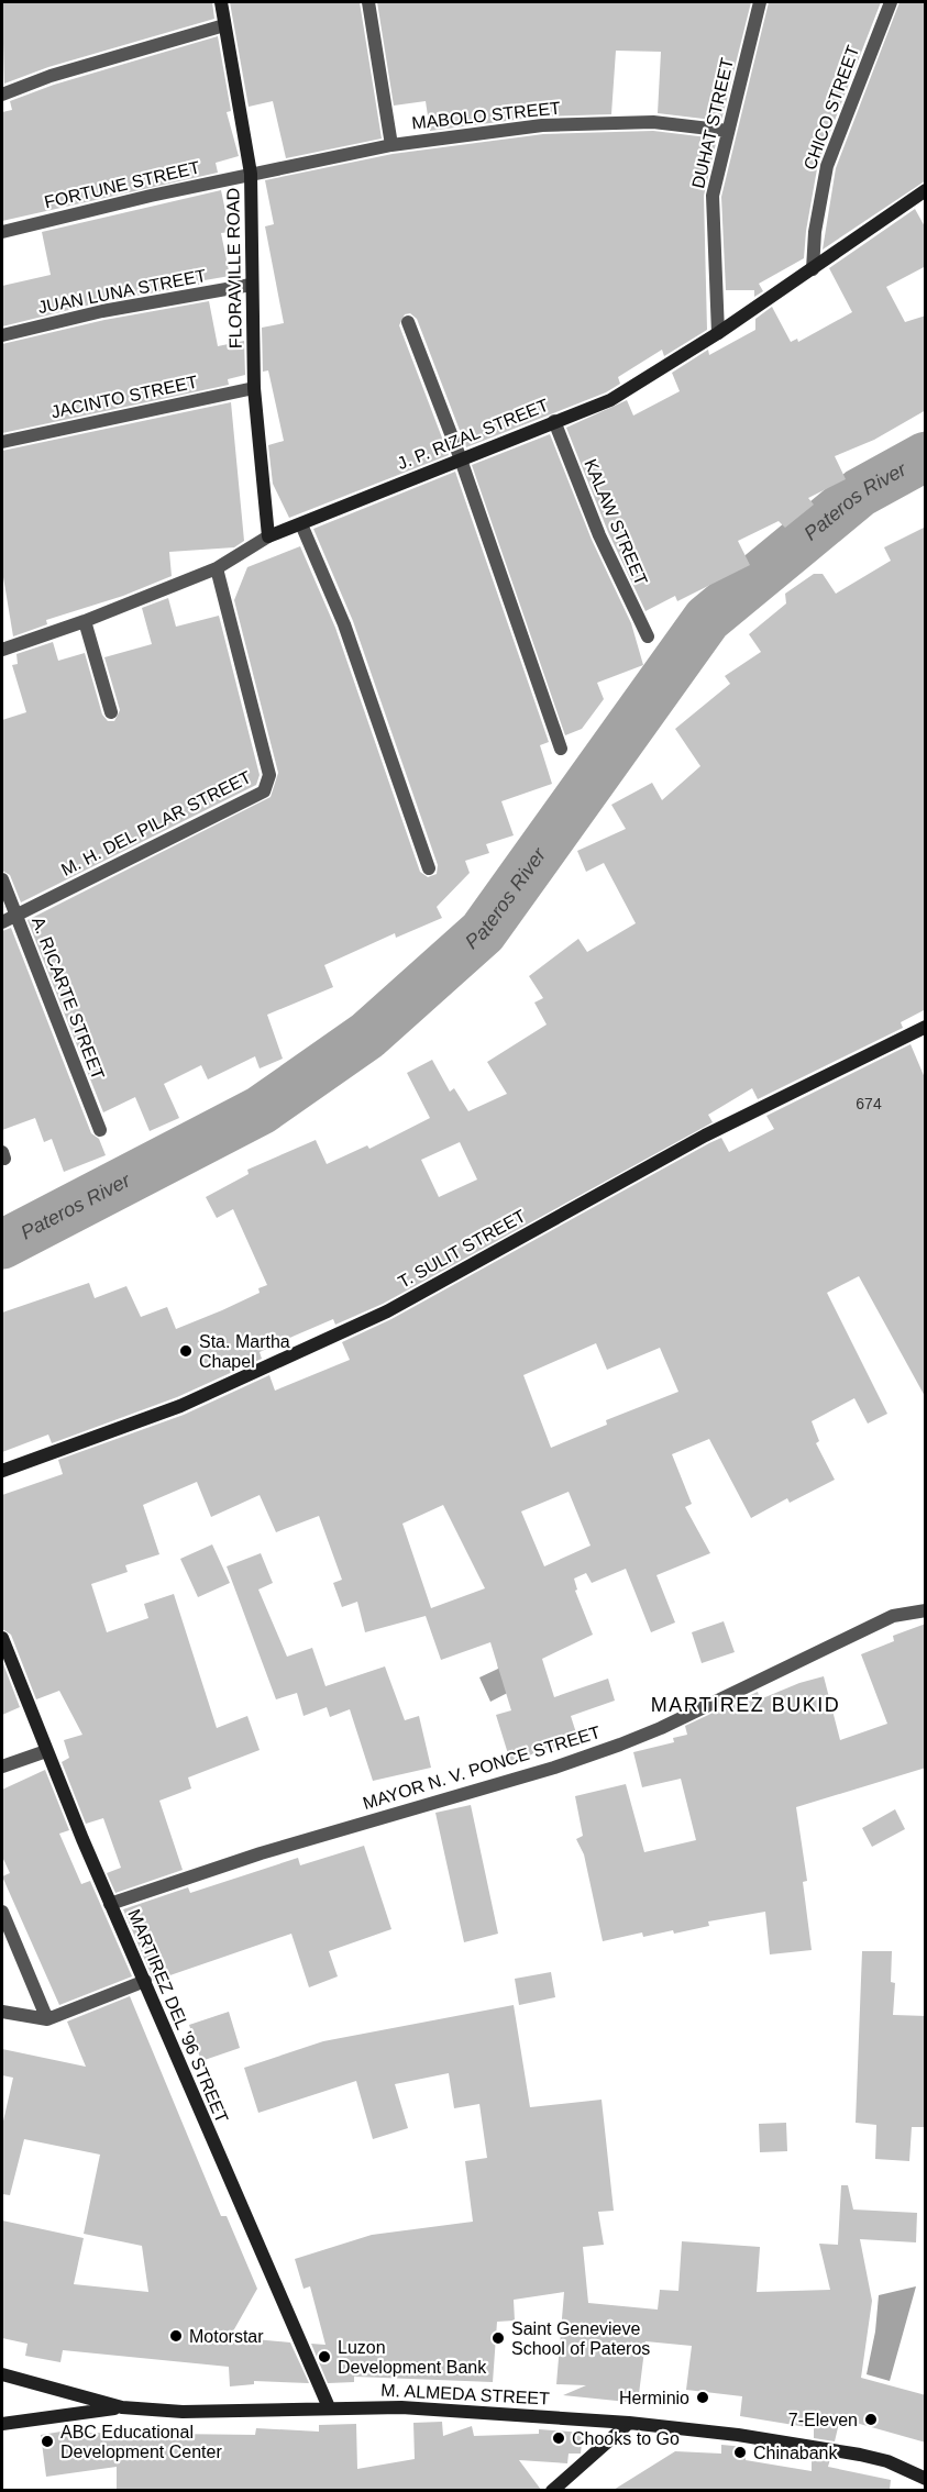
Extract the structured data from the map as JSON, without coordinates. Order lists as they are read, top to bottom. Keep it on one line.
{"streets":{"street":["CHICO STREET","MABOLO STREET","DUHAT STREET","FORTUNE STREET","FLORAVILLE ROAD","JUAN LUNA STREET","JACINTO STREET","J. P. RIZAL STREET","KALAW STREET","M. H. DEL PILAR STREET","A. RICARTE STREET","T. SULIT STREET","MAYOR N. V. PONCE STREET","MARTIREZ DEL '96 STREET","M. ALMEDA STREET"]},"crossings":[["CHICO STREET","J. P. RIZAL STREET"],["MABOLO STREET","DUHAT STREET"],["MABOLO STREET","FORTUNE STREET"],["MABOLO STREET","FLORAVILLE ROAD"],["DUHAT STREET","J. P. RIZAL STREET"],["FORTUNE STREET","FLORAVILLE ROAD"],["FLORAVILLE ROAD","JUAN LUNA STREET"],["FLORAVILLE ROAD","JACINTO STREET"],["FLORAVILLE ROAD","J. P. RIZAL STREET"],["J. P. RIZAL STREET","KALAW STREET"],["J. P. RIZAL STREET","M. H. DEL PILAR STREET"],["M. H. DEL PILAR STREET","A. RICARTE STREET"],["MAYOR N. V. PONCE STREET","MARTIREZ DEL '96 STREET"],["MARTIREZ DEL '96 STREET","M. ALMEDA STREET"]],"districts":["MARTIREZ BUKID"],"water":["Pateros River"],"places":["Sta. Martha Chapel","Motorstar","Saint Genevieve School of Pateros","Luzon Development Bank","Herminio","7-Eleven","Chooks to Go","ABC Educational Development Center","Chinabank"],"house_numbers":["674"]}
